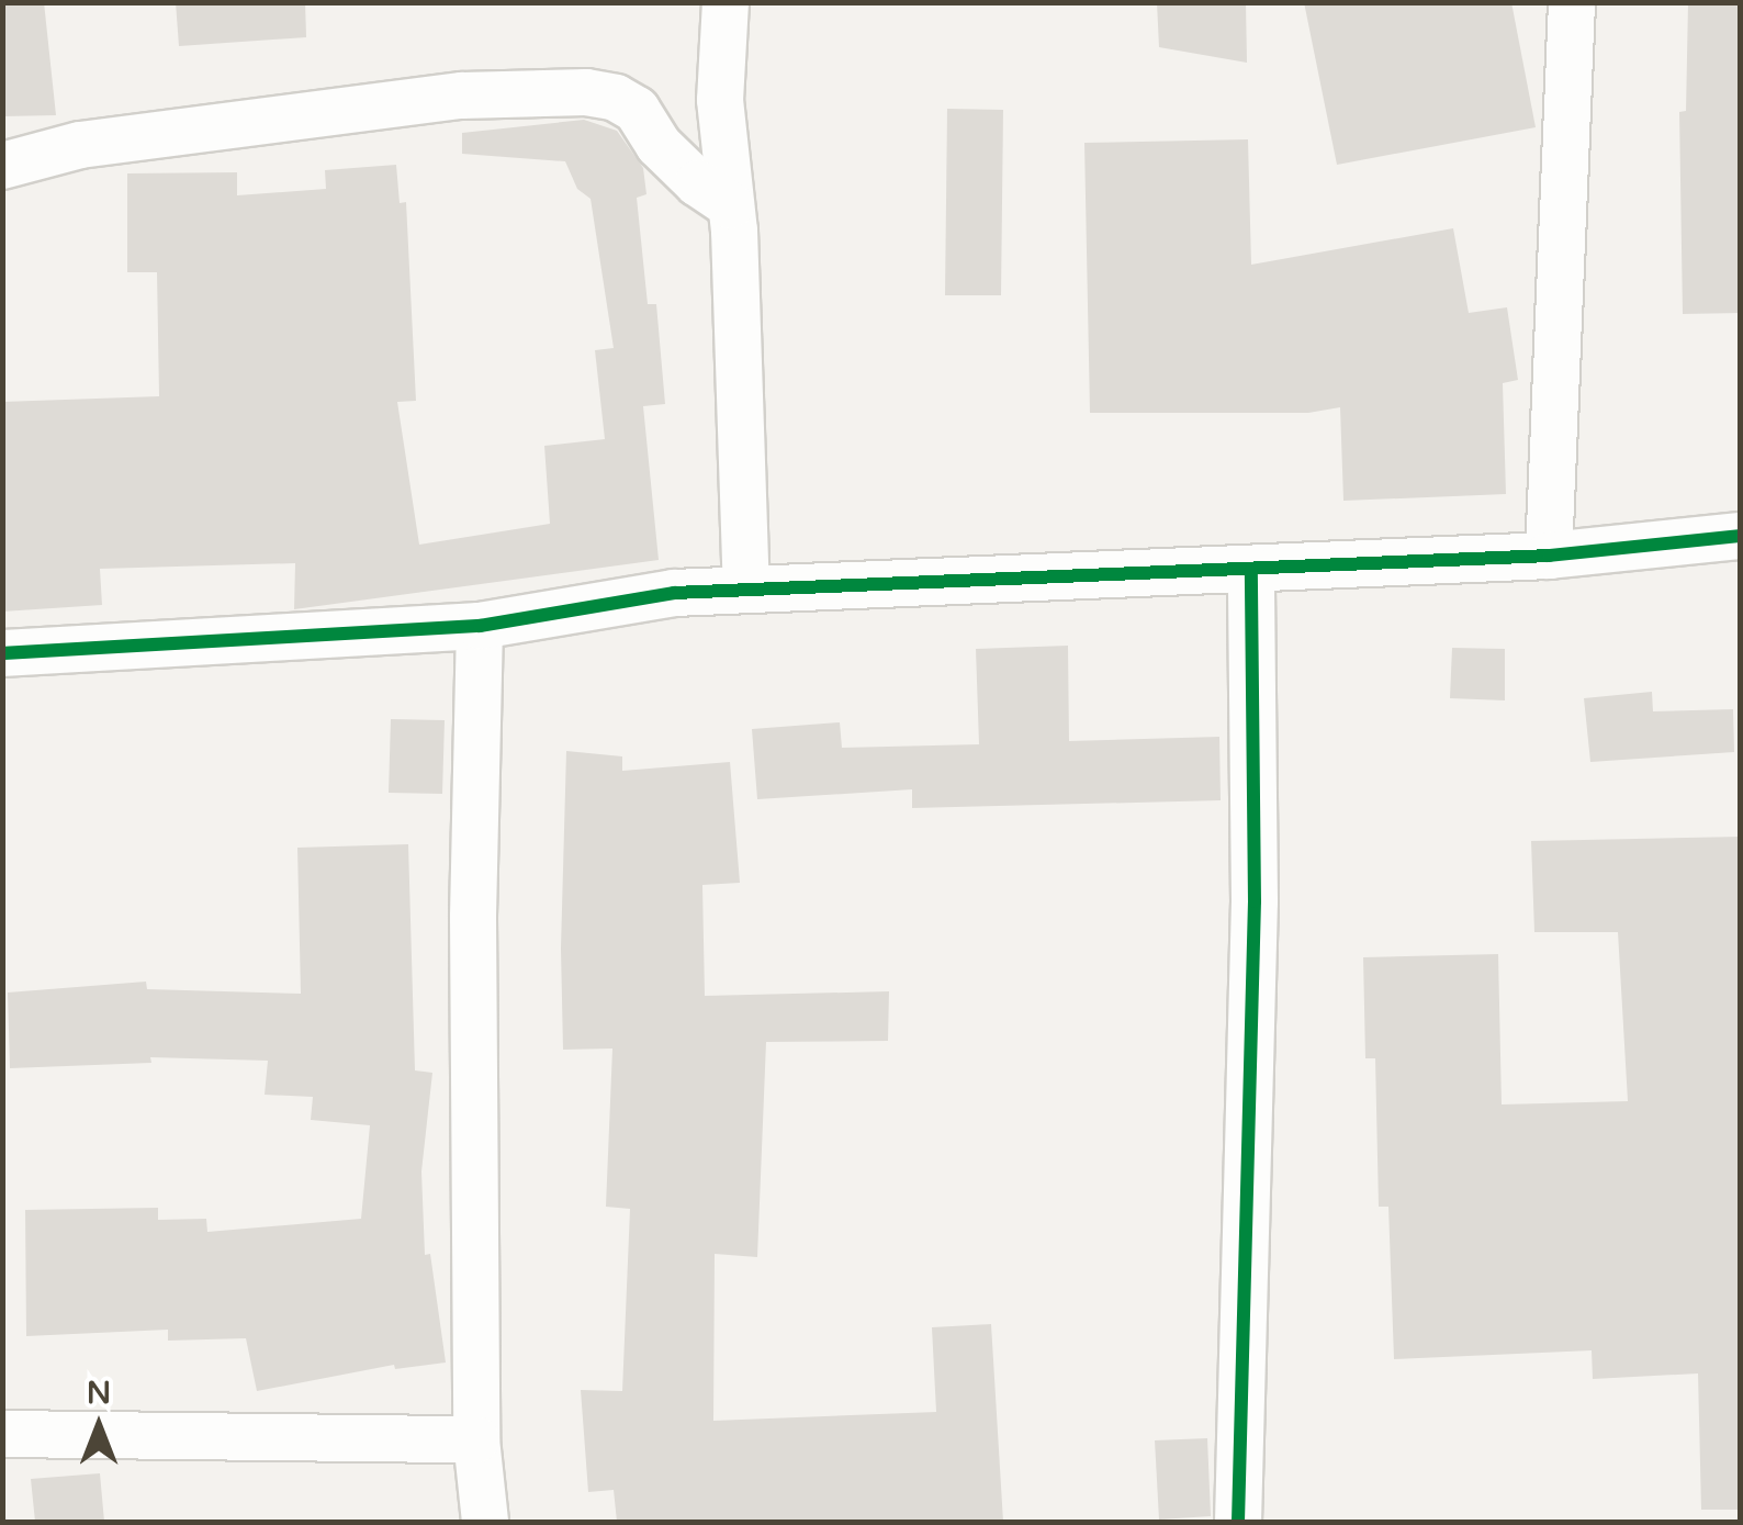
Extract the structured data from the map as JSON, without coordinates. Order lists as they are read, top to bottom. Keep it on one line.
{"north":"top"}
